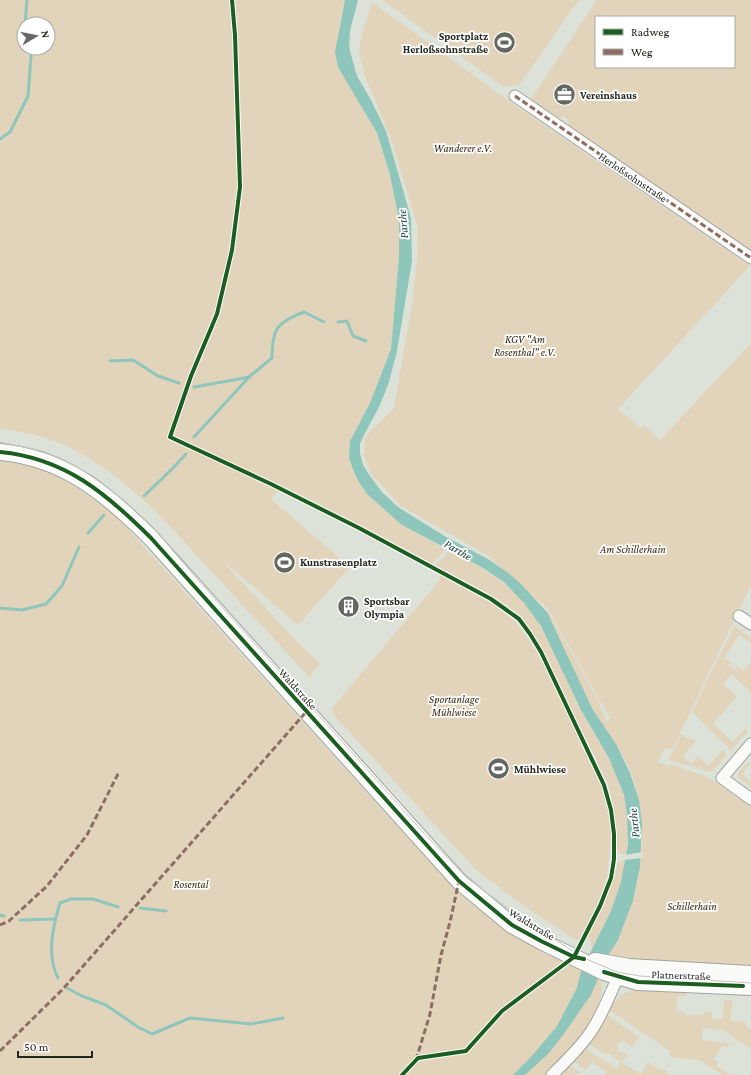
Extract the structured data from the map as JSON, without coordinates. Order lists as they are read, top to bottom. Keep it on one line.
{"streets":{"main road":["Waldstraße","Platnerstraße"],"street":["Herloßsohnstraße"]},"crossings":[["Waldstraße","Platnerstraße"]],"water":["Parthe"],"parks":["Wanderer e.V.","KGV \"Am Rosenthal\" e.V.","Am Schillerhain","Sportanlage Mühlwiese","Rosental","Schillerhain"],"places":{"sports":["Sportplatz Herloßsohnstraße","Kunstrasenplatz","Mühlwiese"],"office":["Vereinshaus"],"building":["Sportsbar Olympia"]},"legend":["Radweg","Weg"],"scale_bar":"50 m","north":"right"}
